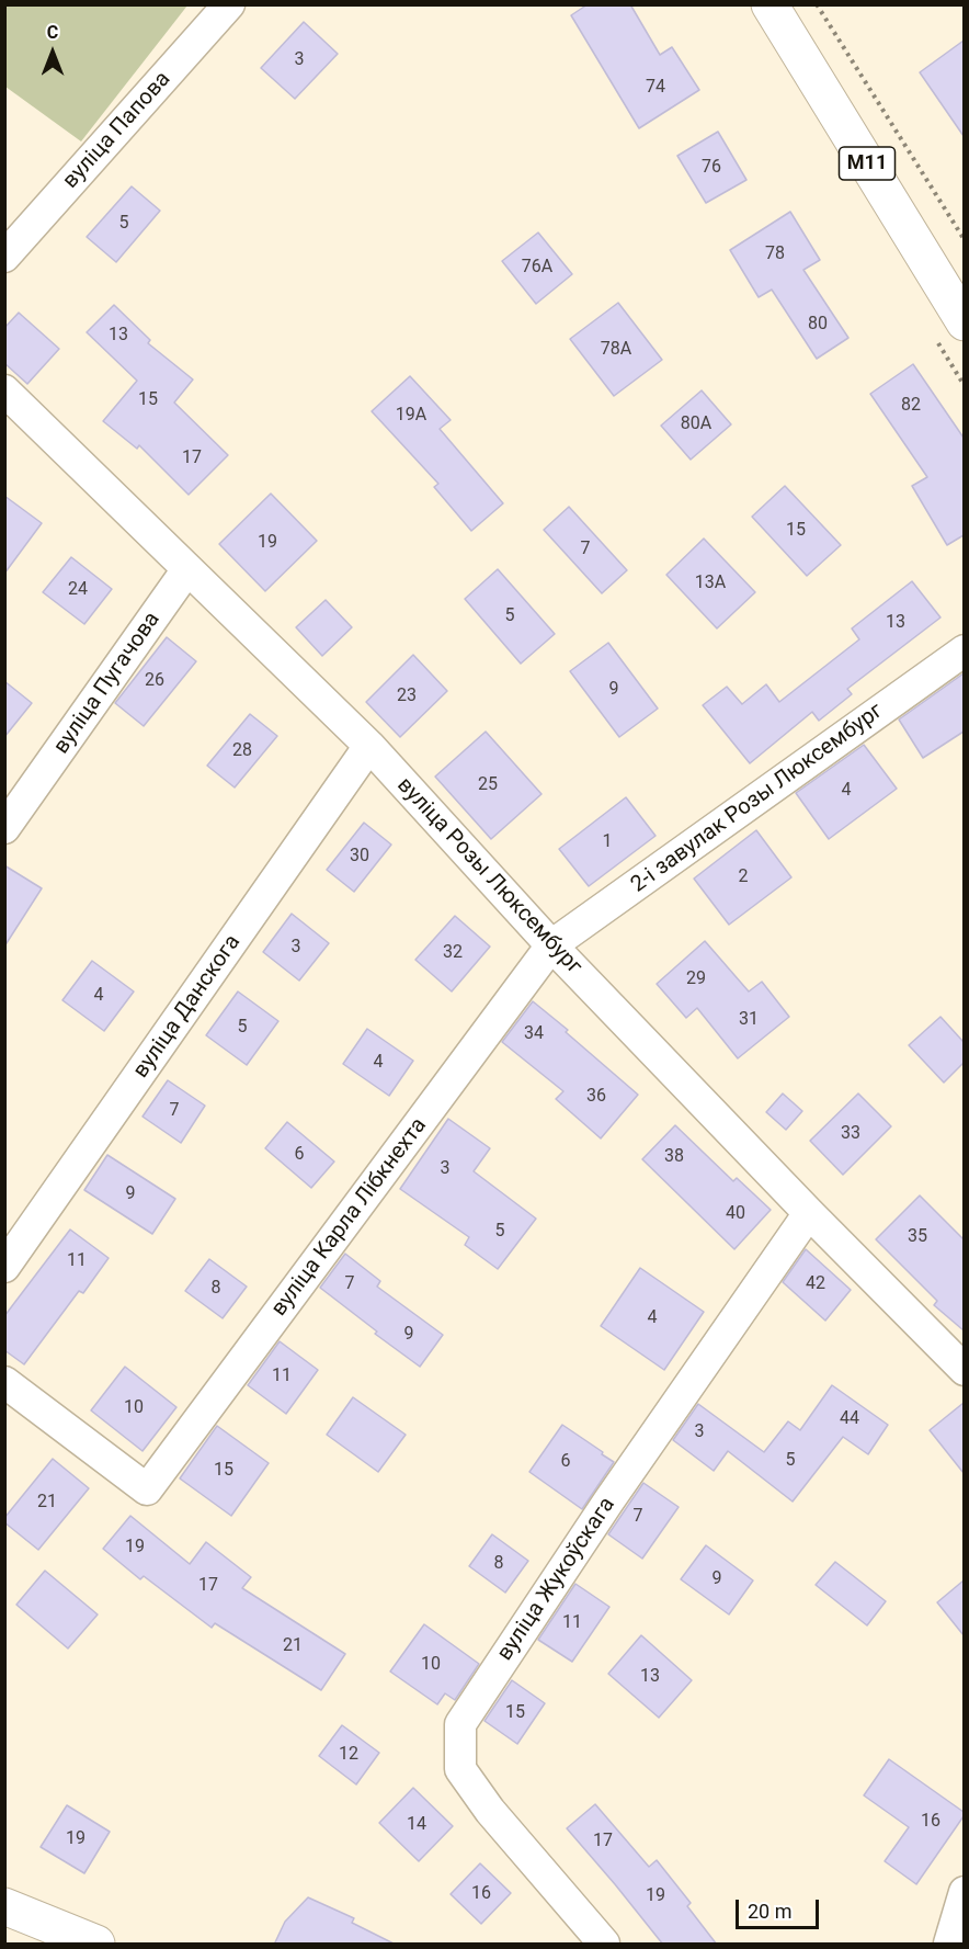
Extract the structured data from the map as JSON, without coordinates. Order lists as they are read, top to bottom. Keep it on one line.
{"streets":{"main road":["М11"],"street":["вуліца Папова","вуліца Пугачова","2-і завулак Розы Люксембург","вуліца Розы Люксембург","вуліца Данскога","вуліца Карла Лібкнехта","вуліца Жукоўскага"]},"crossings":[["вуліца Пугачова","вуліца Розы Люксембург"],["2-і завулак Розы Люксембург","вуліца Розы Люксембург"],["2-і завулак Розы Люксембург","вуліца Карла Лібкнехта"],["вуліца Розы Люксембург","вуліца Данскога"],["вуліца Розы Люксембург","вуліца Карла Лібкнехта"],["вуліца Розы Люксембург","вуліца Жукоўскага"]],"house_numbers":["3","74","76","5","78","76А","80","13","78А","15","82","19А","80А","17","15","19","7","13А","24","5","13","26","9","23","28","25","4","1","30","2","3","32","29","4","31","5","34","4","36","7","33","6","38","3","9","40","5","35","11","7","42","8","4","9","11","10","44","3","5","6","15","21","7","19","8","9","17","11","21","10","13","15","12","16","14","19","17","16","19"],"scale_bar":"20 m","north":"top"}
